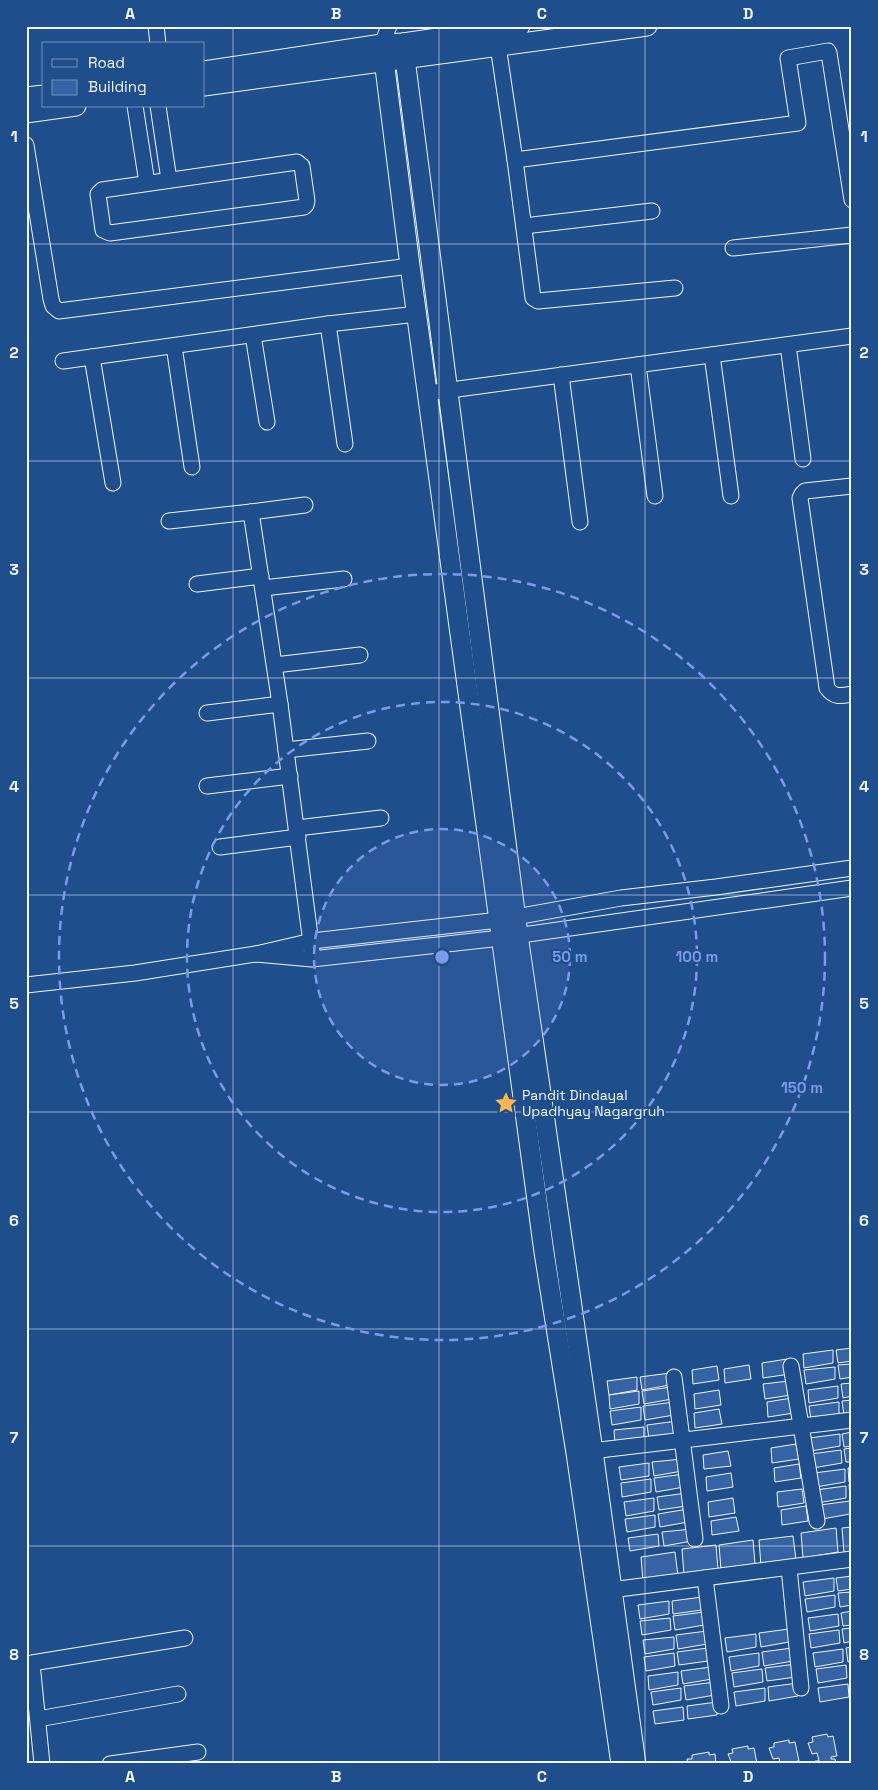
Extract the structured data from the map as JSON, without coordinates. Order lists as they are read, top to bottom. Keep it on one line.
{"places":{"place":["Pandit Dindayal Upadhyay Nagargruh"]},"legend":["Road","Building"],"grid":{"columns":["A","B","C","D"],"rows":["1","2","3","4","5","6","7","8"]},"rings":["50 m","100 m","150 m"]}
